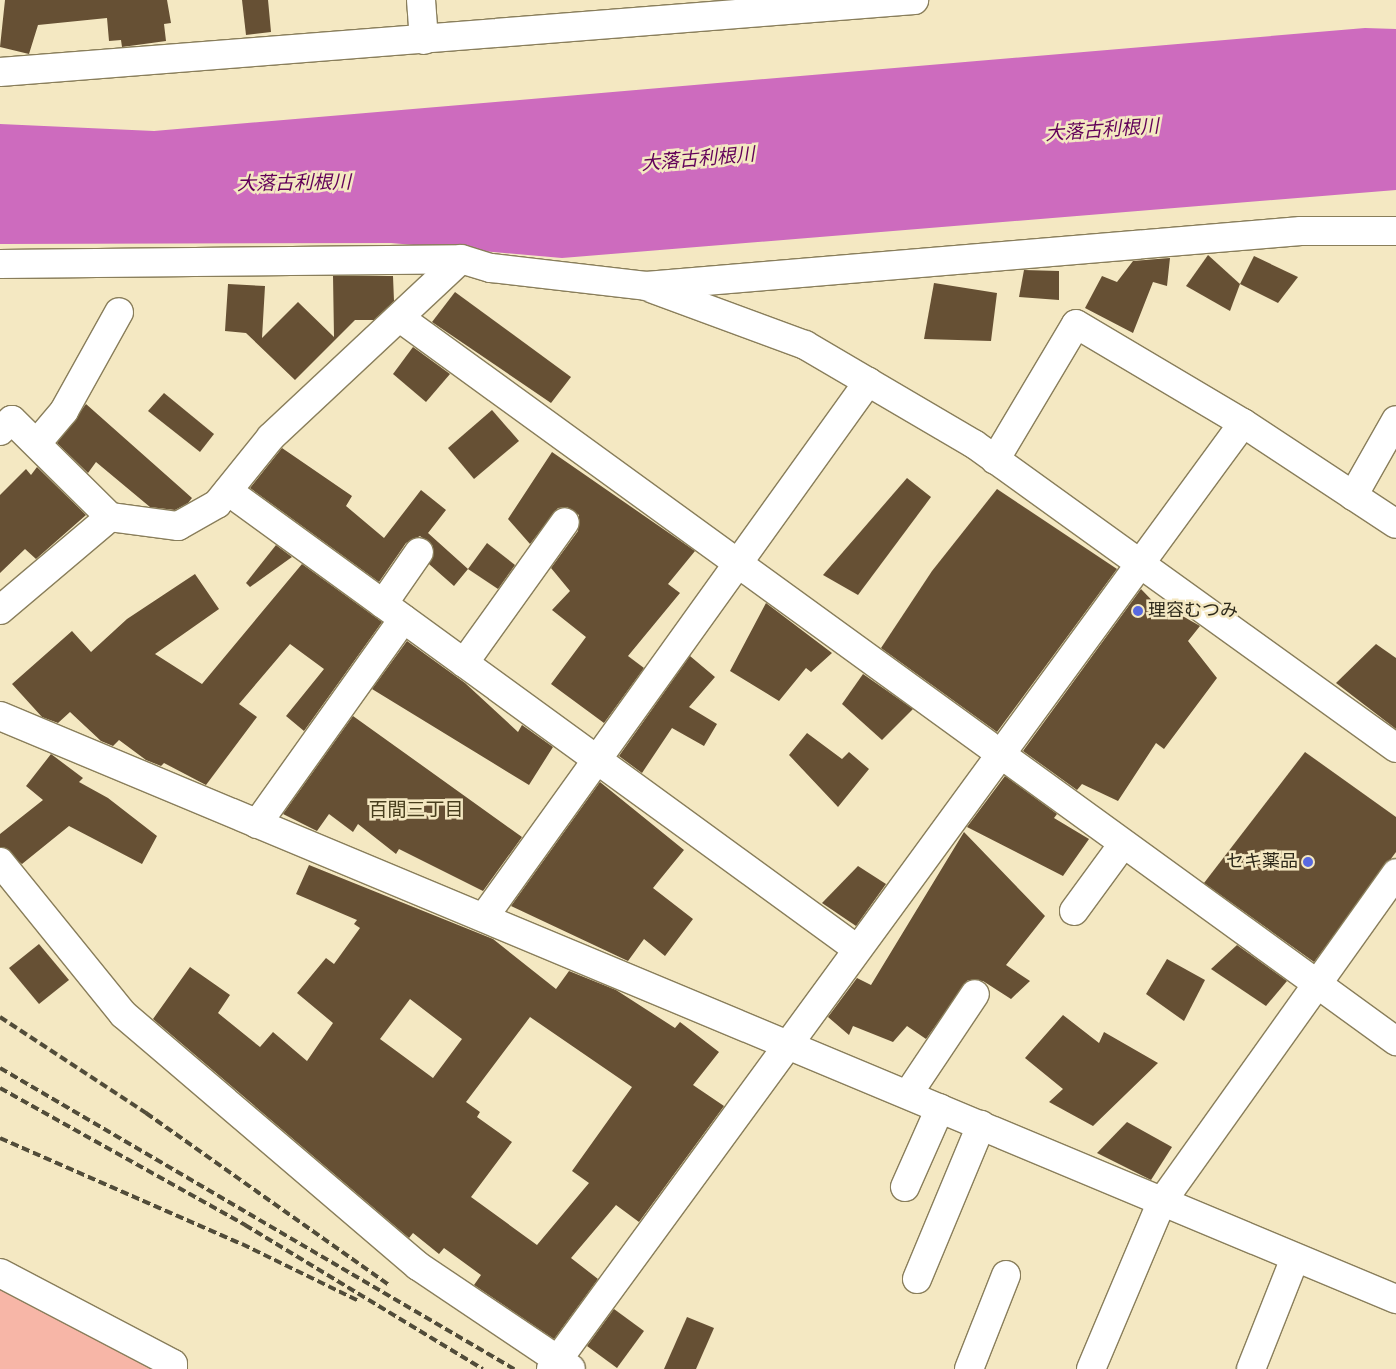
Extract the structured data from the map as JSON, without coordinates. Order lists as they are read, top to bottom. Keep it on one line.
{"districts":["百間三丁目"],"water":["大落古利根川"],"places":["理容むつみ","セキ薬品"]}
